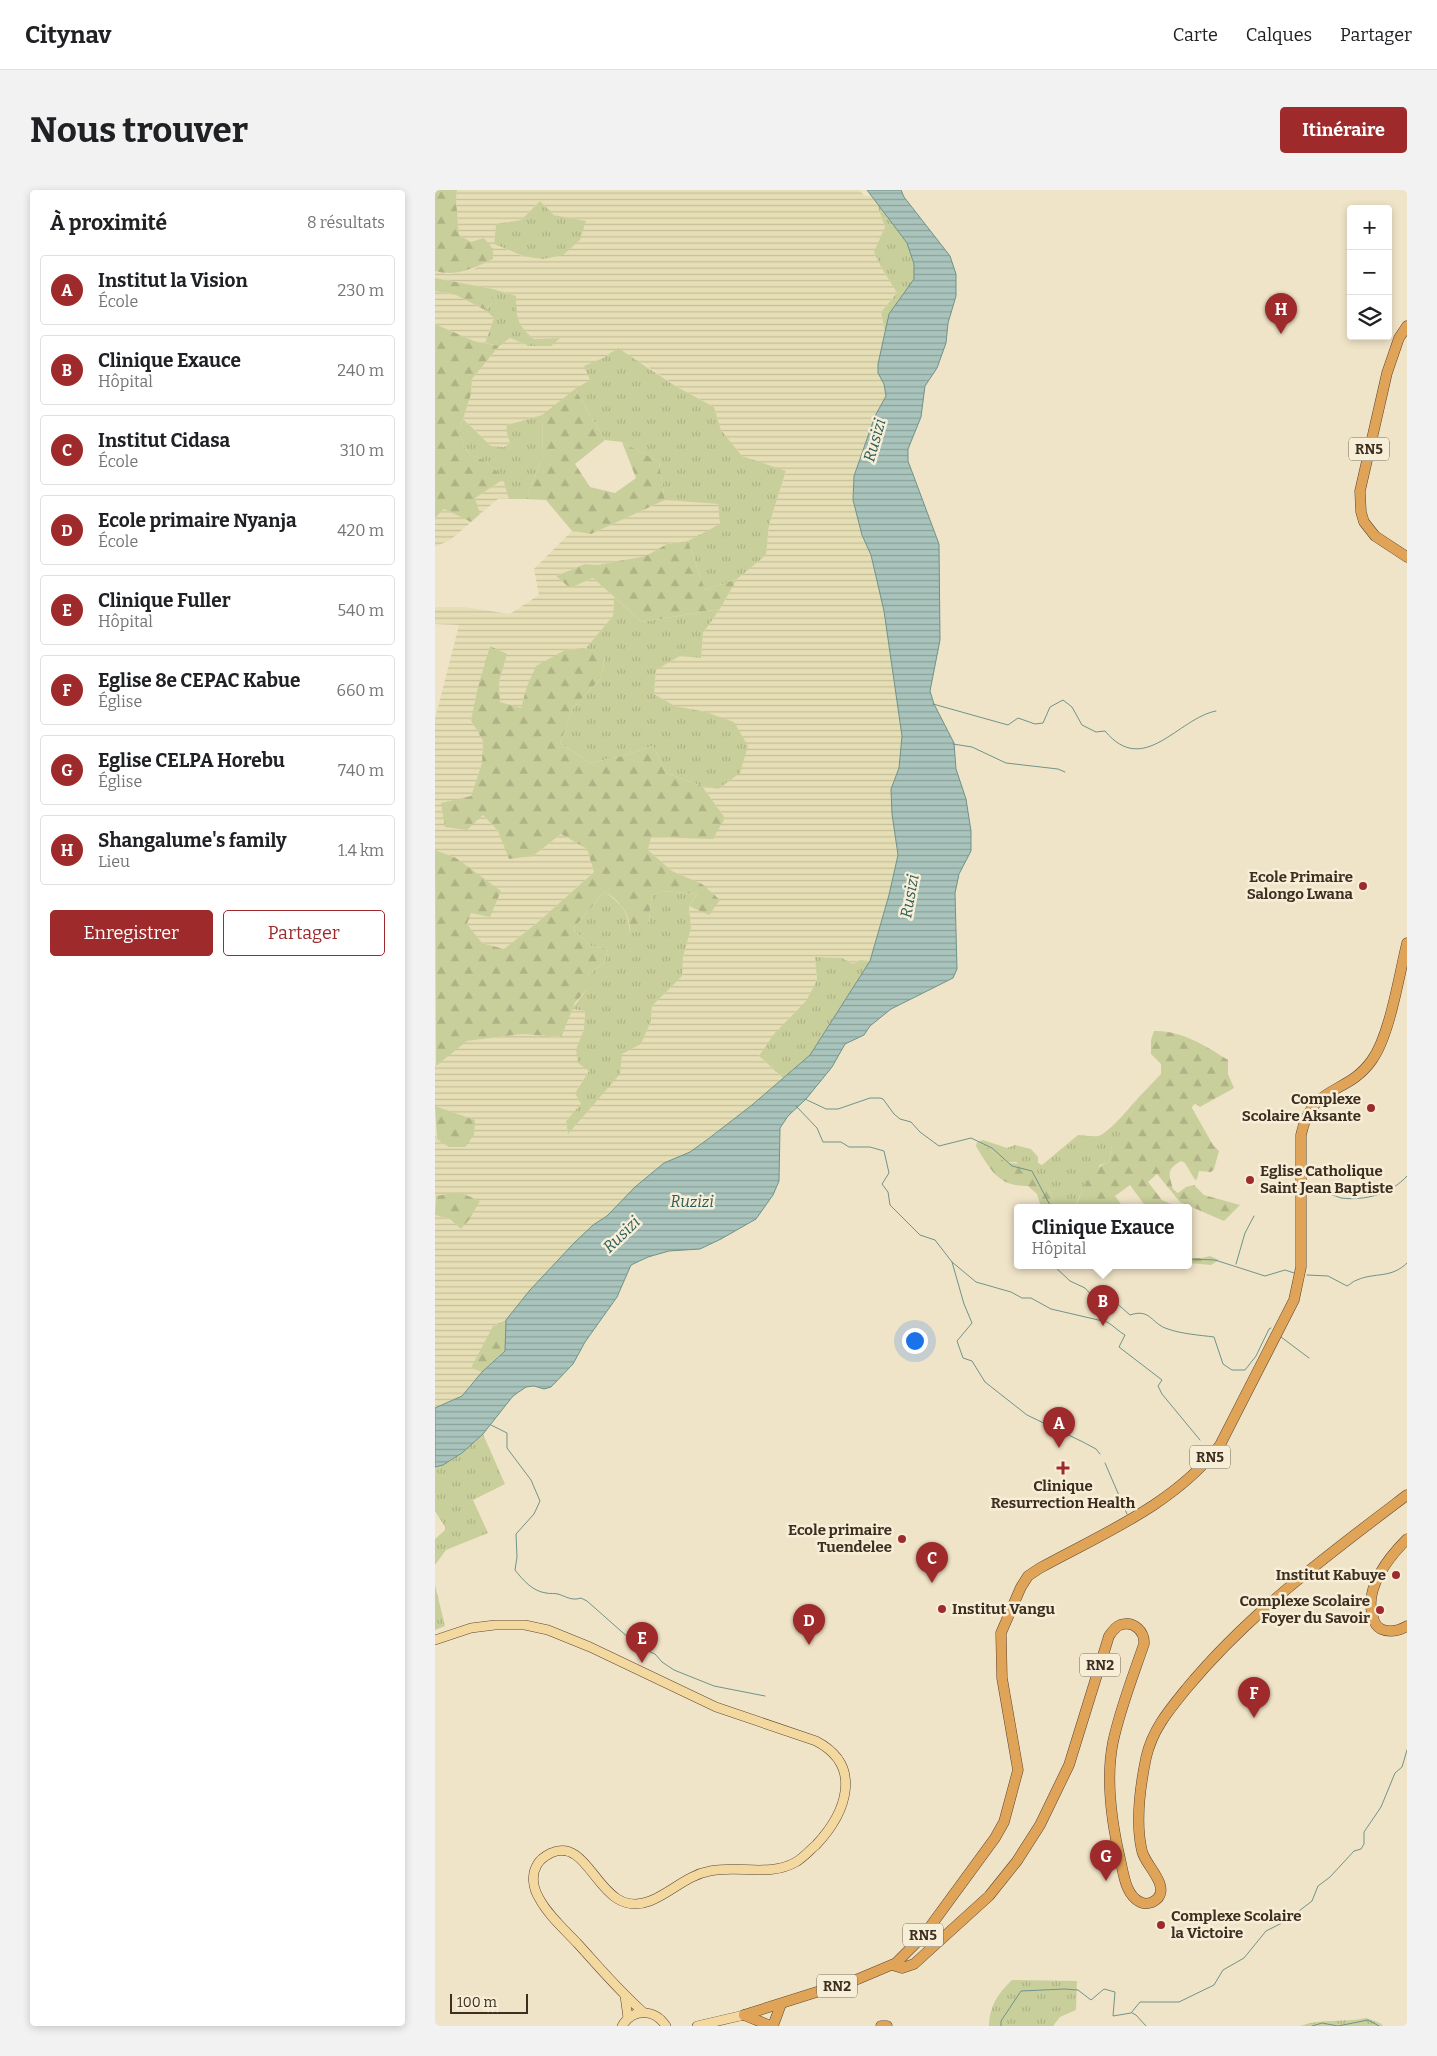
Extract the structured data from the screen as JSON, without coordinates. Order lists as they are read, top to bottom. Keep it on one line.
{"streets":{"highway":["RN5","RN2"]},"crossings":[["RN5","RN2"]],"water":["Rusizi","Ruzizi"],"places":{"other":["Ecole Primaire Salongo Lwana","Complexe Scolaire Aksante","Eglise Catholique Saint Jean Baptiste","Ecole primaire Tuendelee","Institut Kabuye","Institut Vangu","Complexe Scolaire Foyer du Savoir","Complexe Scolaire la Victoire"],"health":["Clinique Resurrection Health"]},"scale_bar":"100 m","page":{"header":"Citynav","nav":["Carte","Calques","Partager"],"buttons":["Itinéraire",["Enregistrer","Partager"]],"title":"Nous trouver","heading":["À proximité","8 résultats"],"map_buttons":["+","−"],"list":[{"mark":"A","name":"Institut la Vision","note":"École","value":"230 m"},{"mark":"B","name":"Clinique Exauce","note":"Hôpital","value":"240 m"},{"mark":"C","name":"Institut Cidasa","note":"École","value":"310 m"},{"mark":"D","name":"Ecole primaire Nyanja","note":"École","value":"420 m"},{"mark":"E","name":"Clinique Fuller","note":"Hôpital","value":"540 m"},{"mark":"F","name":"Eglise 8e CEPAC Kabue","note":"Église","value":"660 m"},{"mark":"G","name":"Eglise CELPA Horebu","note":"Église","value":"740 m"},{"mark":"H","name":"Shangalume's family","note":"Lieu","value":"1.4 km"}],"pins":["H","B","A","C","D","E","F","G"],"popup":["Clinique Exauce","Hôpital"],"scale":"100 m"}}
